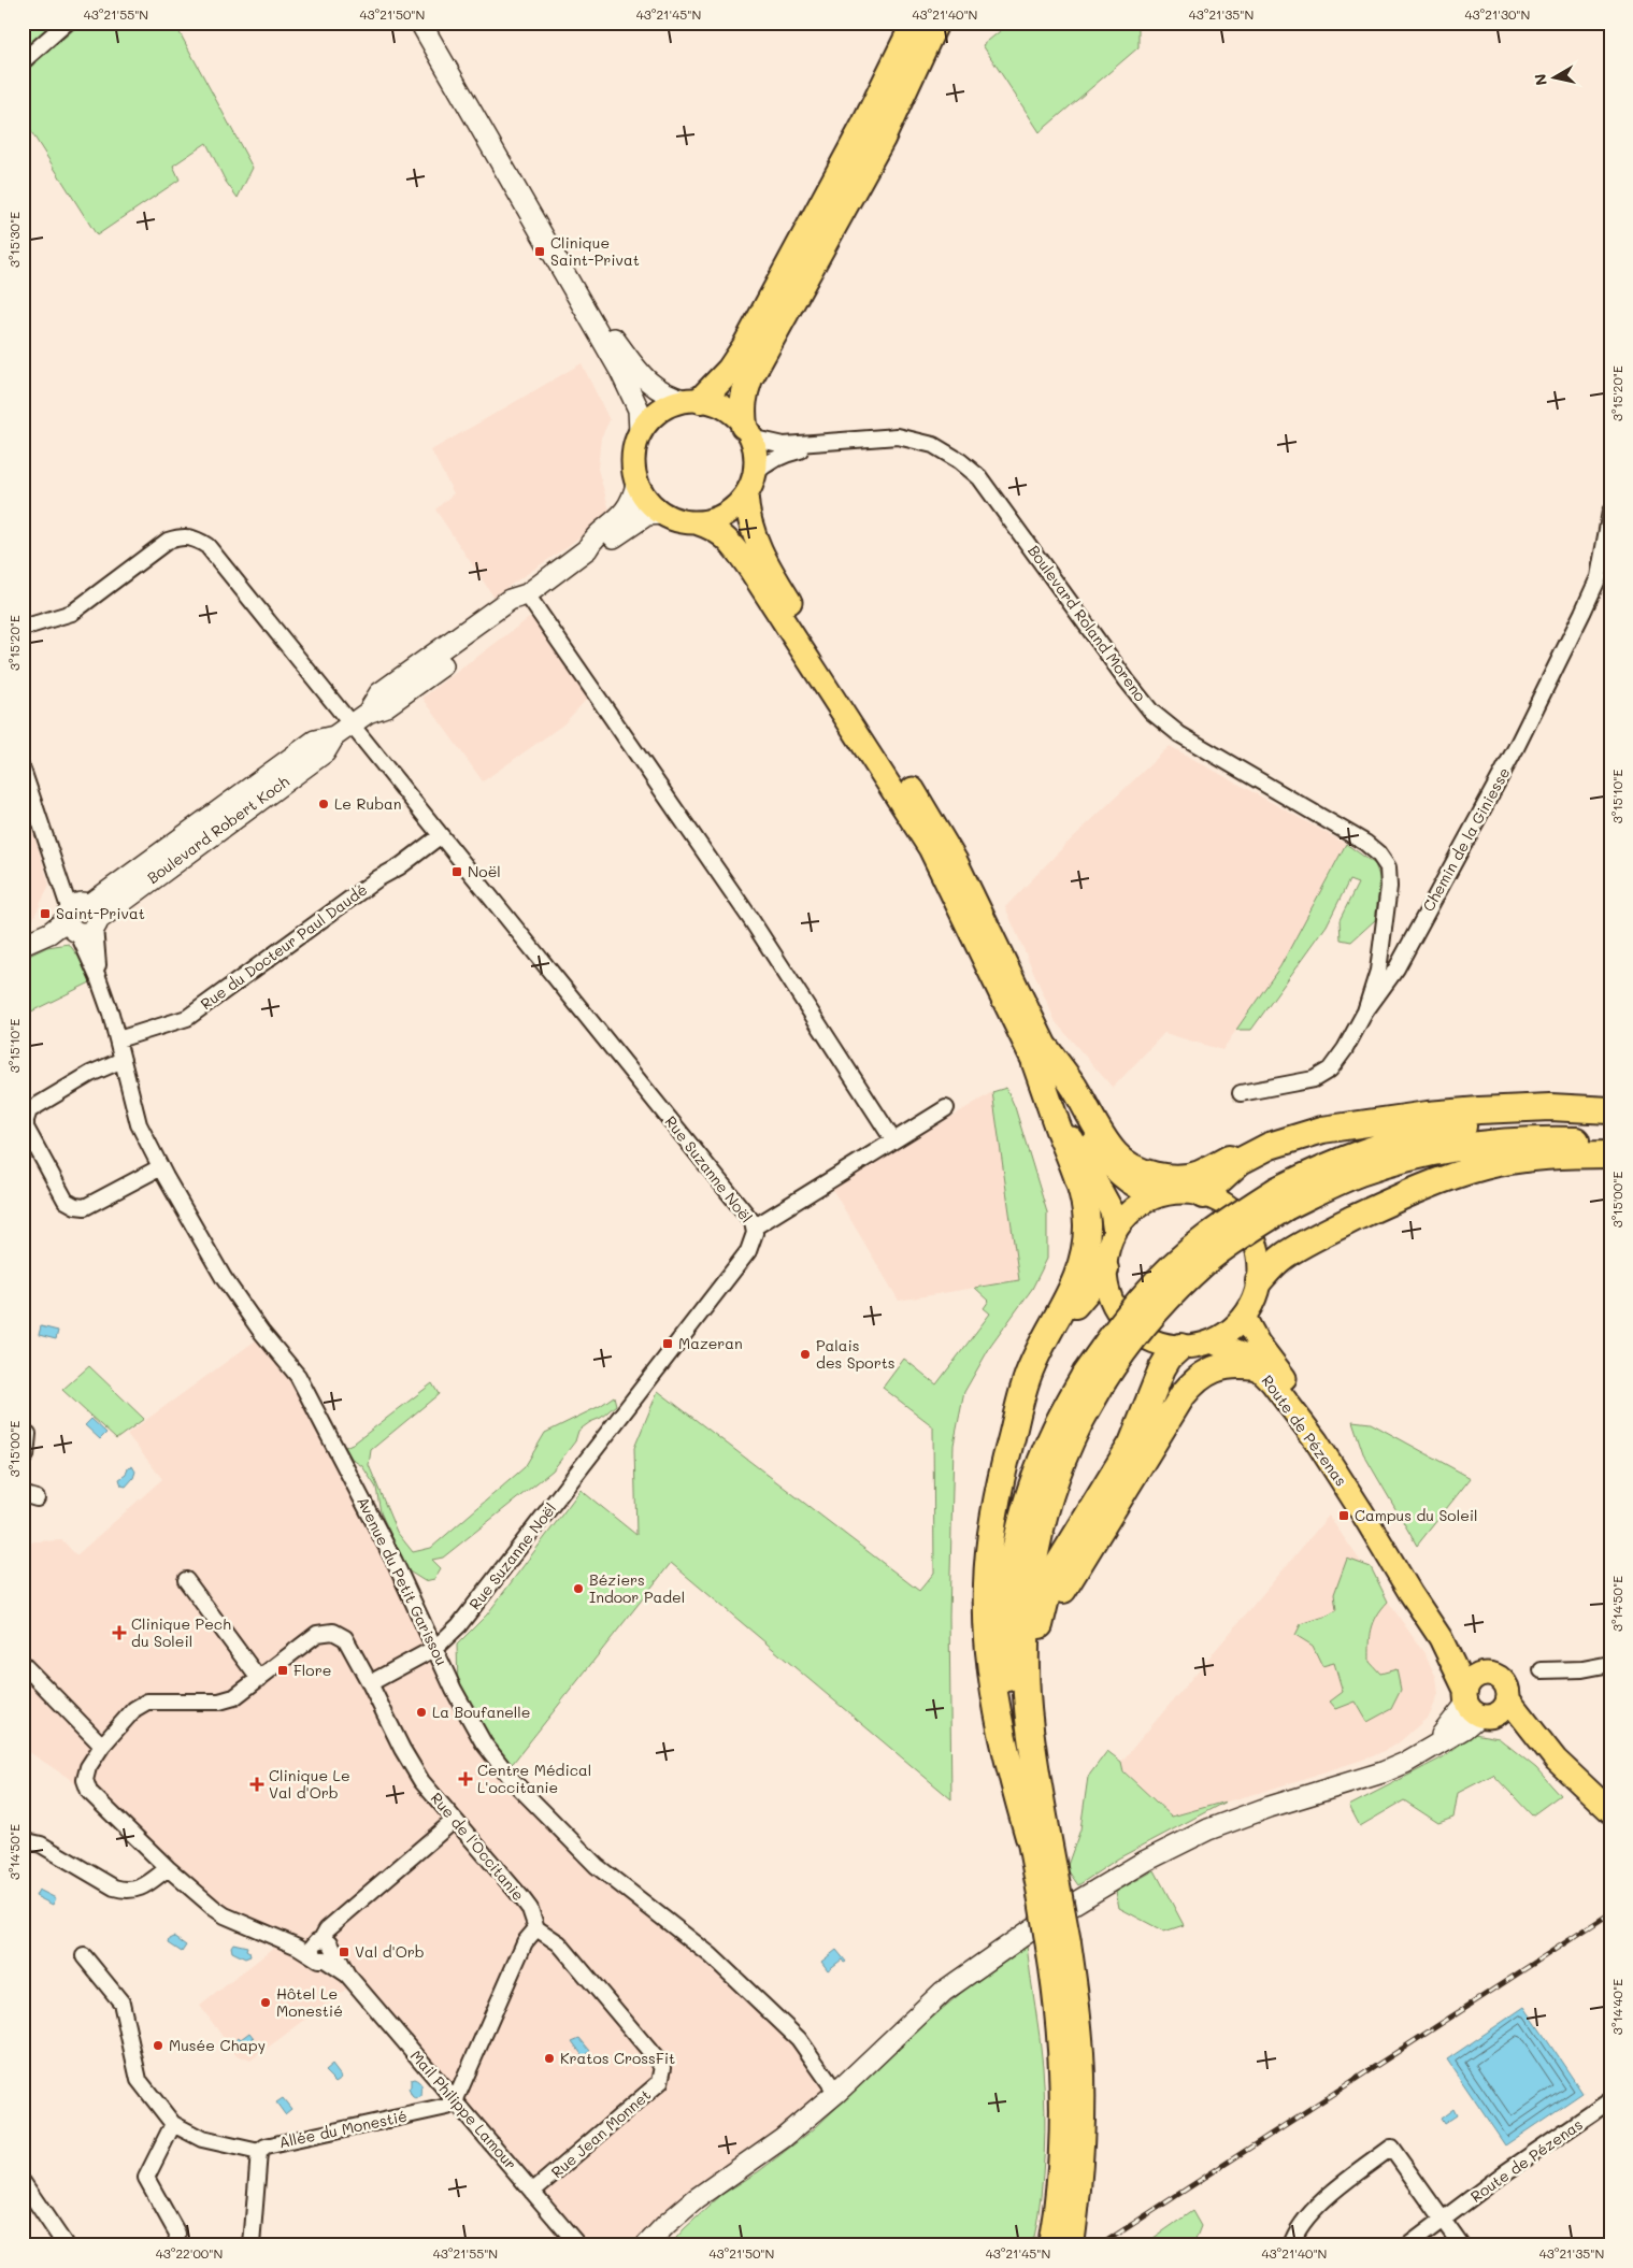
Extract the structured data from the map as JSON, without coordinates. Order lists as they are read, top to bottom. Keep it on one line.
{"streets":{"main road":["Route de Pézenas"],"street":["Boulevard Roland Moreno","Boulevard Robert Koch","Chemin de la Giniesse","Rue du Docteur Paul Daudé","Rue Suzanne Noël","Avenue du Petit Garissou","Rue de l'Occitanie","Mail Philippe Lamour","Allée du Monestié","Rue Jean Monnet"]},"crossings":[["Boulevard Roland Moreno","Boulevard Robert Koch"],["Boulevard Roland Moreno","Chemin de la Giniesse"],["Boulevard Robert Koch","Rue Suzanne Noël"],["Boulevard Robert Koch","Avenue du Petit Garissou"],["Rue du Docteur Paul Daudé","Rue Suzanne Noël"],["Rue du Docteur Paul Daudé","Avenue du Petit Garissou"],["Rue Suzanne Noël","Avenue du Petit Garissou"],["Rue de l'Occitanie","Mail Philippe Lamour"],["Rue de l'Occitanie","Rue Jean Monnet"],["Mail Philippe Lamour","Allée du Monestié"],["Mail Philippe Lamour","Rue Jean Monnet"]],"places":{"transit":["Clinique Saint-Privat","Noël","Saint-Privat","Mazeran","Campus du Soleil","Flore","Val d'Orb"],"other":["Le Ruban","Palais des Sports","Béziers Indoor Padel","La Boufanelle","Hôtel Le Monestié","Musée Chapy","Kratos CrossFit"],"health":["Clinique Pech du Soleil","Centre Médical L'occitanie","Clinique Le Val d'Orb"]},"north":"left","coordinates":["43°21'55\"N","43°21'50\"N","43°21'45\"N","43°21'40\"N","43°21'35\"N","43°21'30\"N","3°15'30\"E","3°15'20\"E","3°15'10\"E","3°15'00\"E","3°14'50\"E","3°14'40\"E","43°22'00\"N"]}
